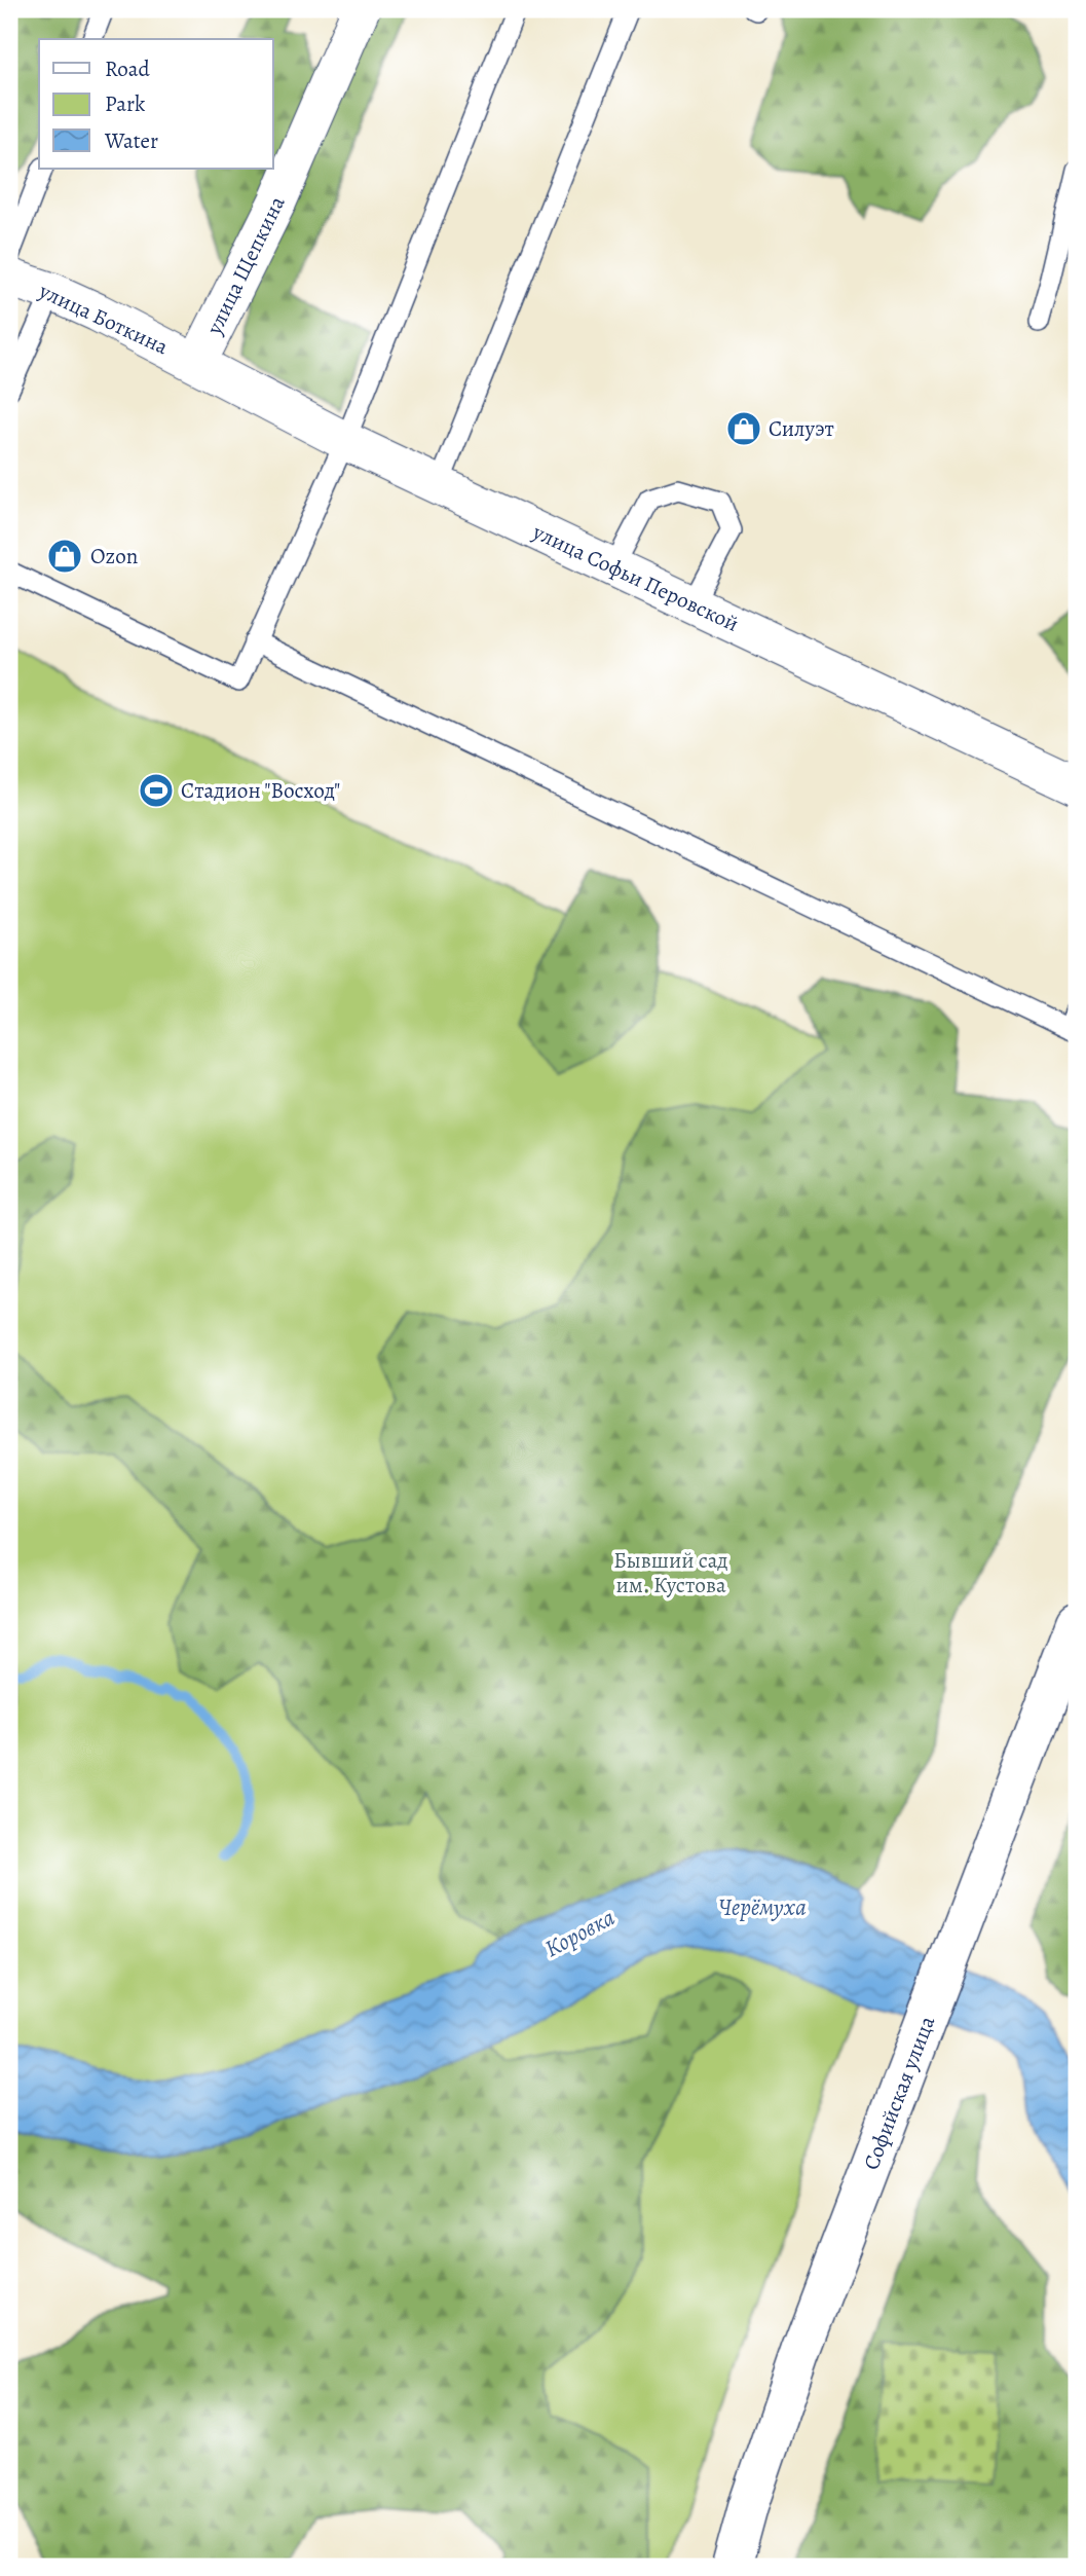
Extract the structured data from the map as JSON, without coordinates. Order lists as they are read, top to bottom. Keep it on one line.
{"streets":{"main road":["Софийская улица"],"street":["улица Щепкина","улица Боткина","улица Софьи Перовской"]},"crossings":[["улица Щепкина","улица Боткина"],["улица Щепкина","улица Софьи Перовской"],["улица Боткина","улица Софьи Перовской"]],"water":["Черёмуха","Коровка"],"parks":["Бывший сад им. Кустова"],"places":{"shop":["Силуэт","Ozon"],"sports":["Стадион \"Восход\""]},"legend":["Road","Park","Water"]}
